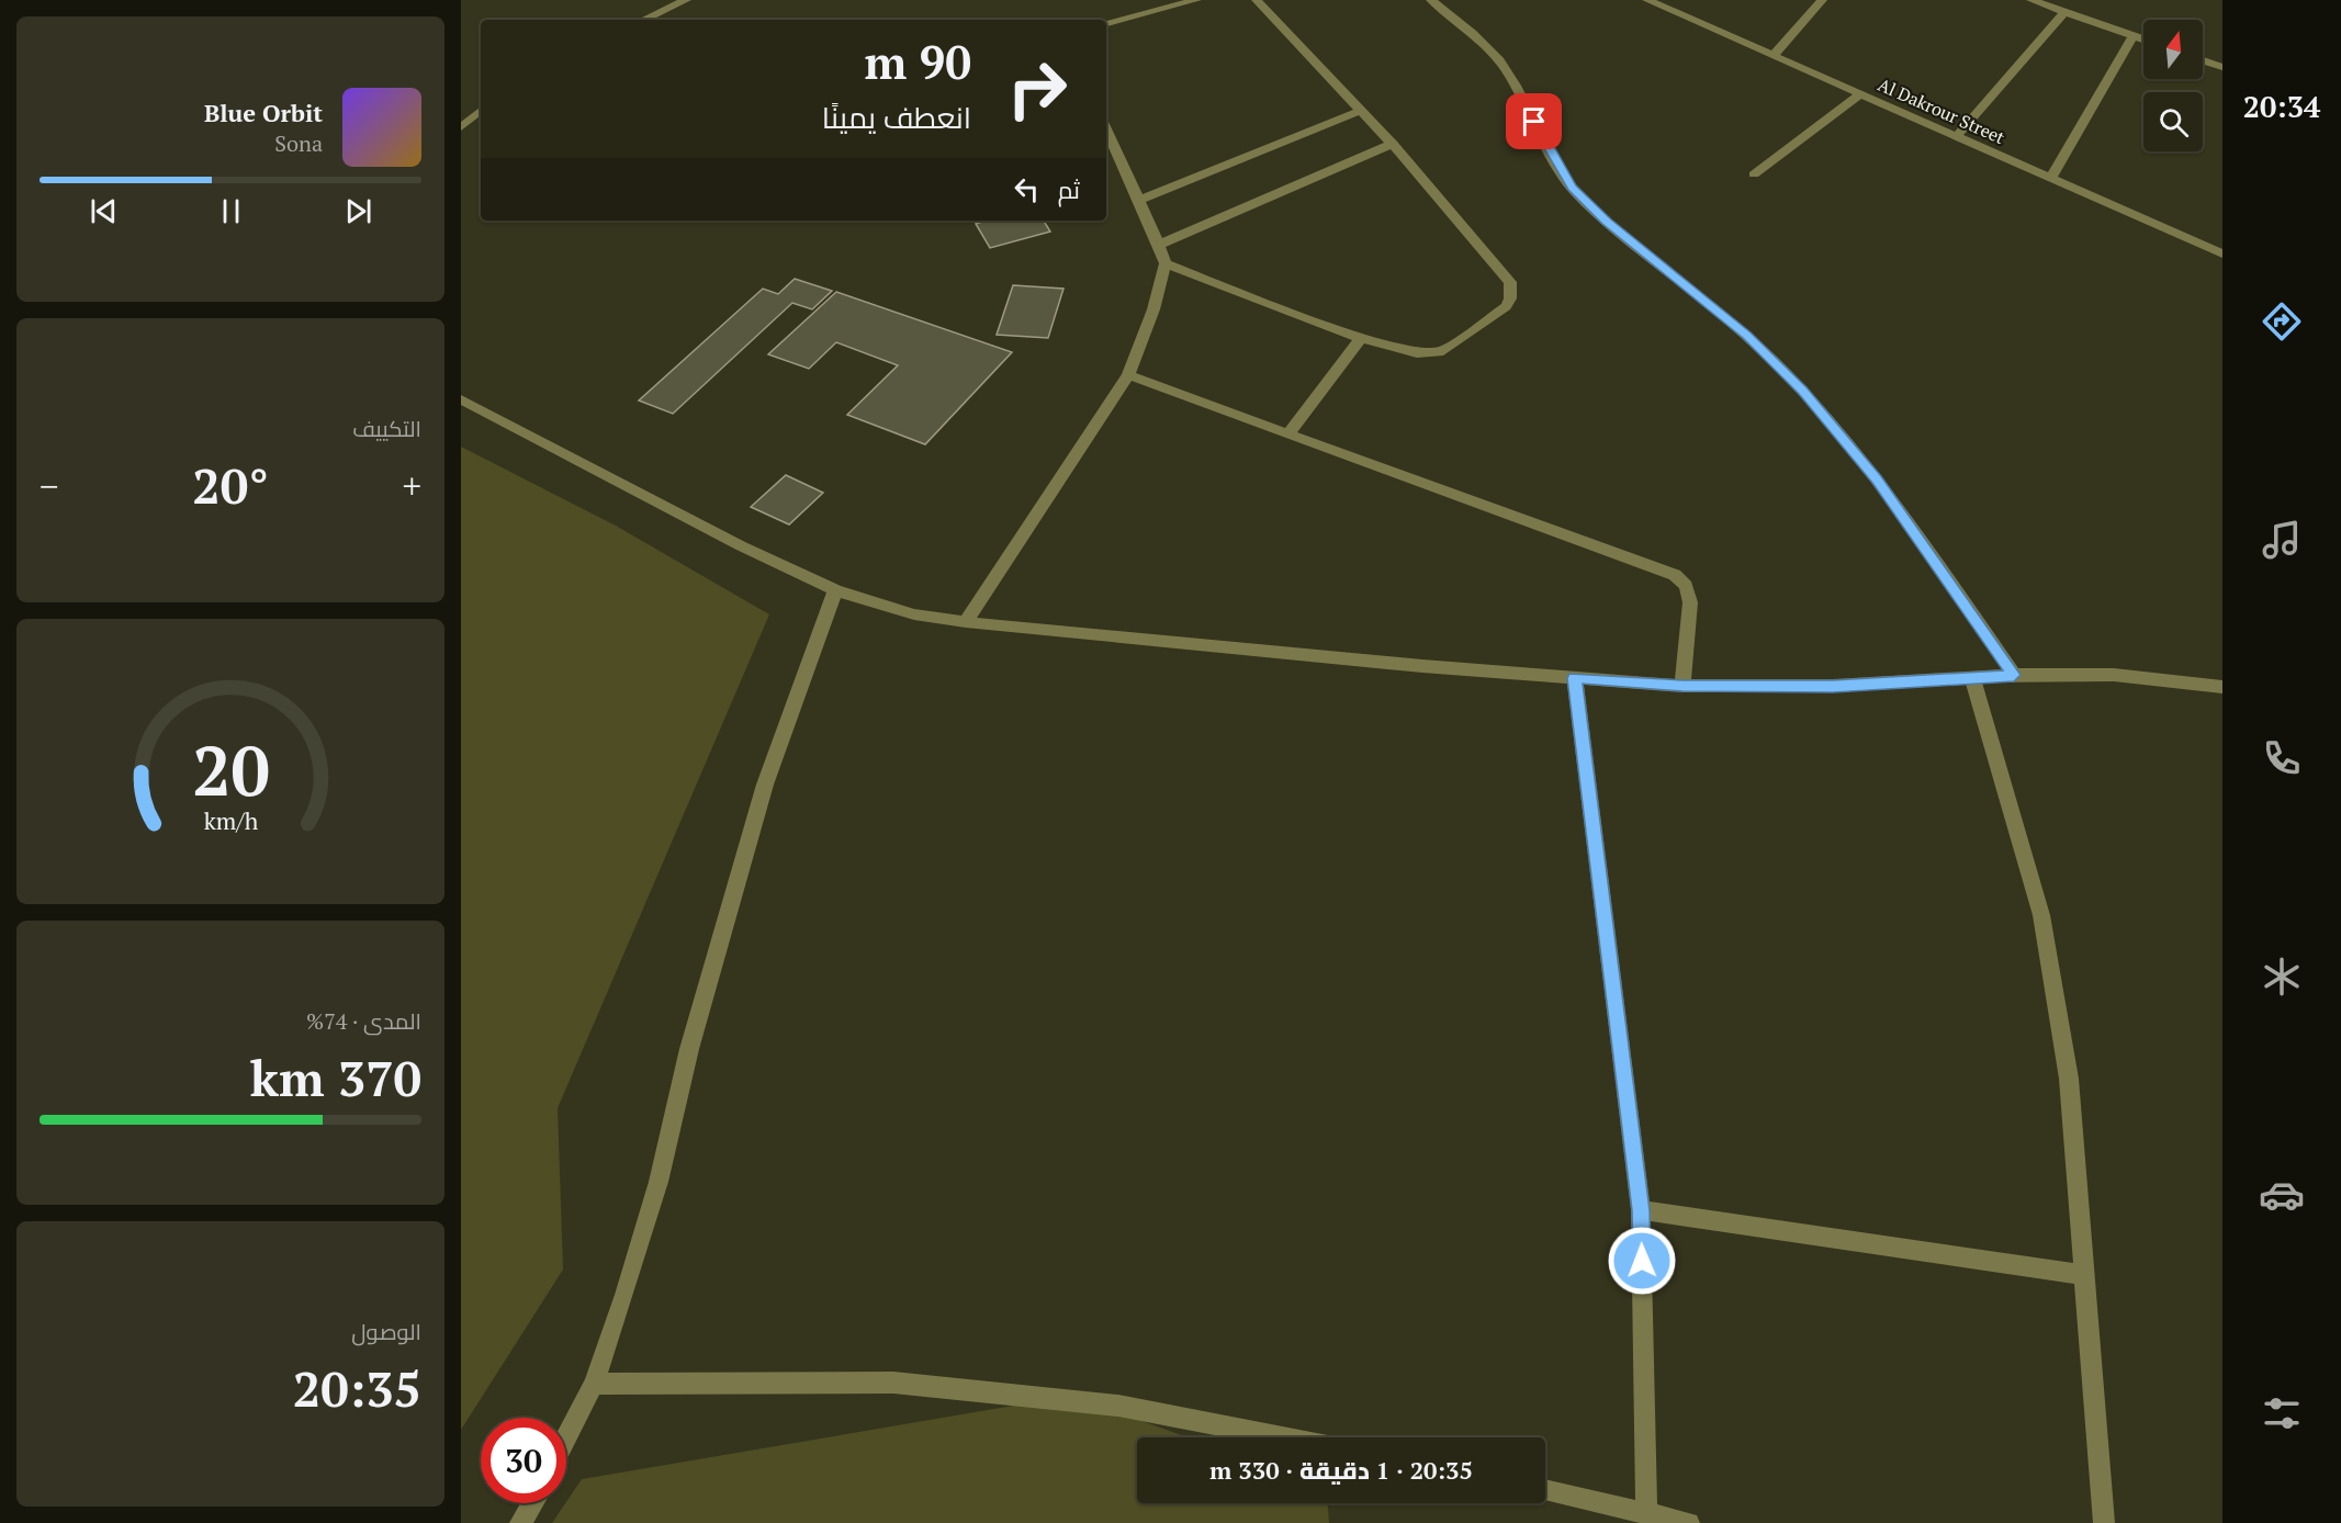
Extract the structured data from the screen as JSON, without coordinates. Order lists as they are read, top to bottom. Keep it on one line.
{"streets":{"street":["Al Dakrour Street"]},"north":"top","page":{"tabs":"20:34","turn":["90 m","انعطف يمينًا"],"song":["Blue Orbit","Sona"],"then":"ثم","tile":["التكييف",["المدى · 74%","370 km"],["الوصول","20:35"]],"heat":["−","20°","+"],"limit":"30","trip":"20:35 · 1 دقيقة · 330 m","gauge":["20","km/h"]}}
